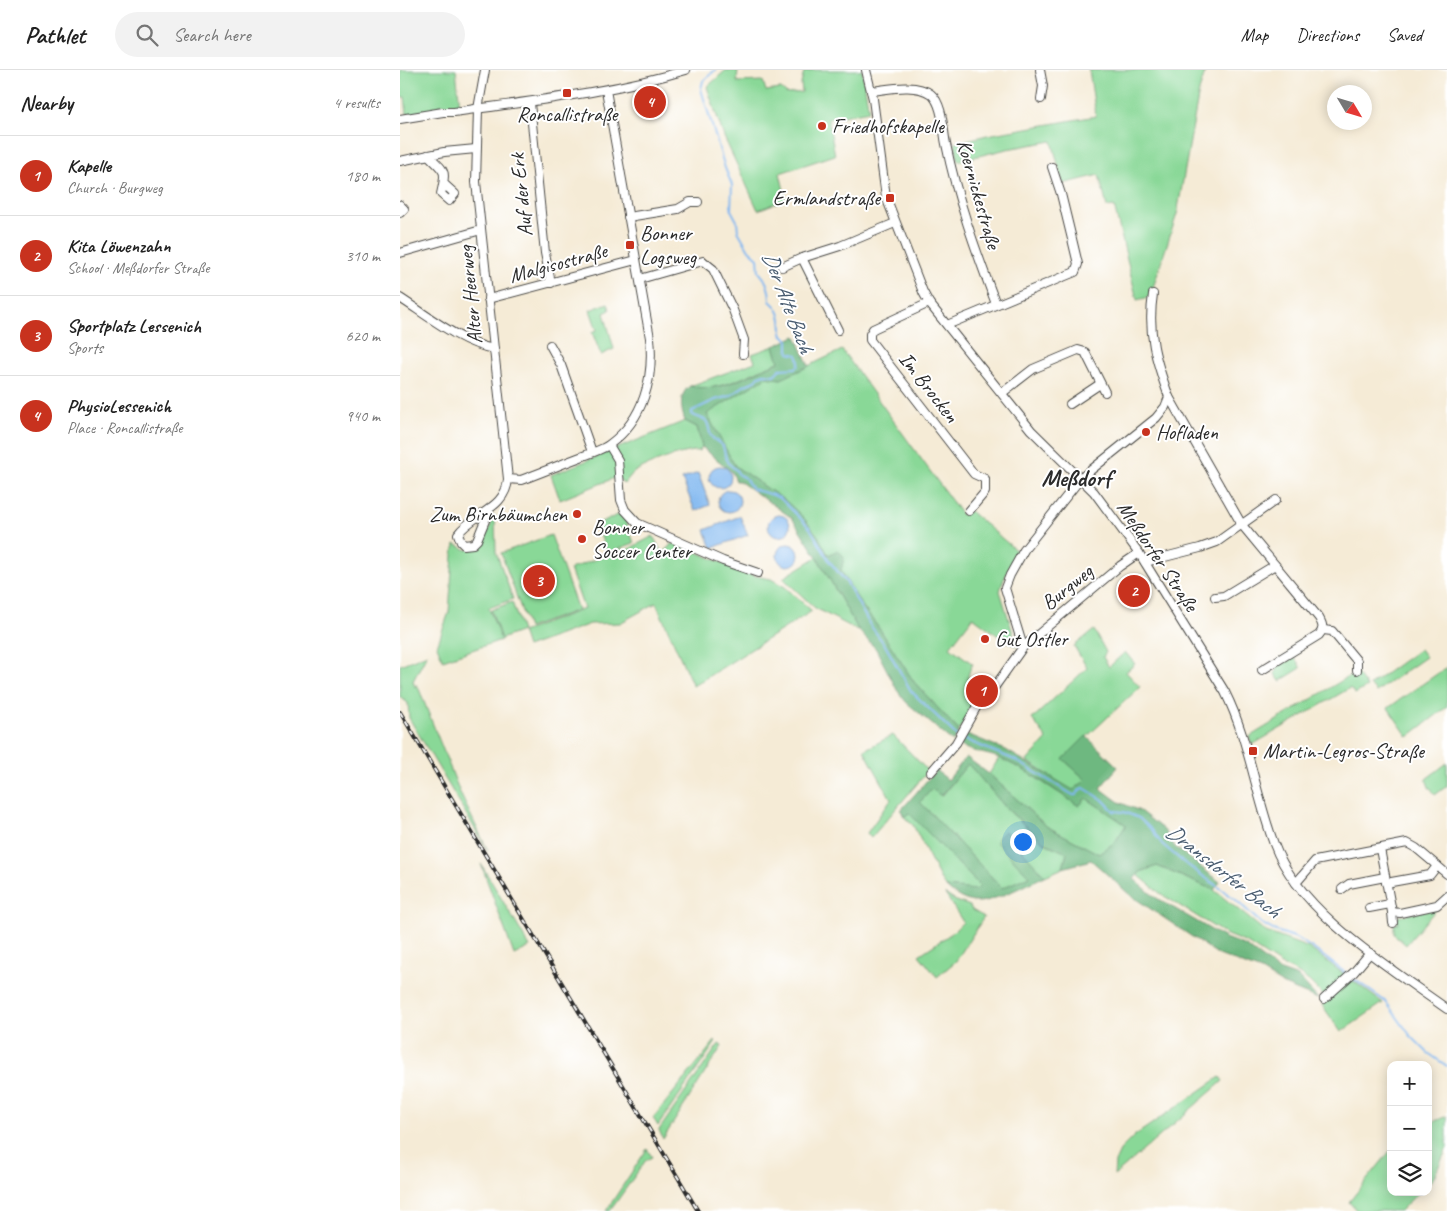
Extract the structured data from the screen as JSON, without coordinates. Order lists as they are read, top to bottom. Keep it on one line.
{"streets":{"street":["Koernickestraße","Auf der Erk","Malgisostraße","Alter Heerweg","Im Brocken","Meßdorfer Straße","Burgweg"]},"crossings":[["Koernickestraße","Meßdorfer Straße"],["Auf der Erk","Malgisostraße"],["Malgisostraße","Alter Heerweg"],["Im Brocken","Meßdorfer Straße"],["Meßdorfer Straße","Burgweg"]],"districts":["Meßdorf"],"water":["Der Alte Bach","Dransdorfer Bach"],"places":{"transit":["Roncallistraße","Ermlandstraße","Bonner Logsweg","Martin-Legros-Straße"],"other":["Friedhofskapelle","Hofladen","Zum Birnbäumchen","Bonner Soccer Center","Gut Ostler"]},"north":"bottom right","page":{"header":"Pathlet","search":"Search here","nav":["Map","Directions","Saved"],"heading":["Nearby","4 results"],"pins":["4","3","2","1"],"list":[{"mark":"1","name":"Kapelle","note":"Church · Burgweg","value":"180 m"},{"mark":"2","name":"Kita Löwenzahn","note":"School · Meßdorfer Straße","value":"310 m"},{"mark":"3","name":"Sportplatz Lessenich","note":"Sports","value":"620 m"},{"mark":"4","name":"PhysioLessenich","note":"Place · Roncallistraße","value":"940 m"}],"map_buttons":["+","−"]}}
